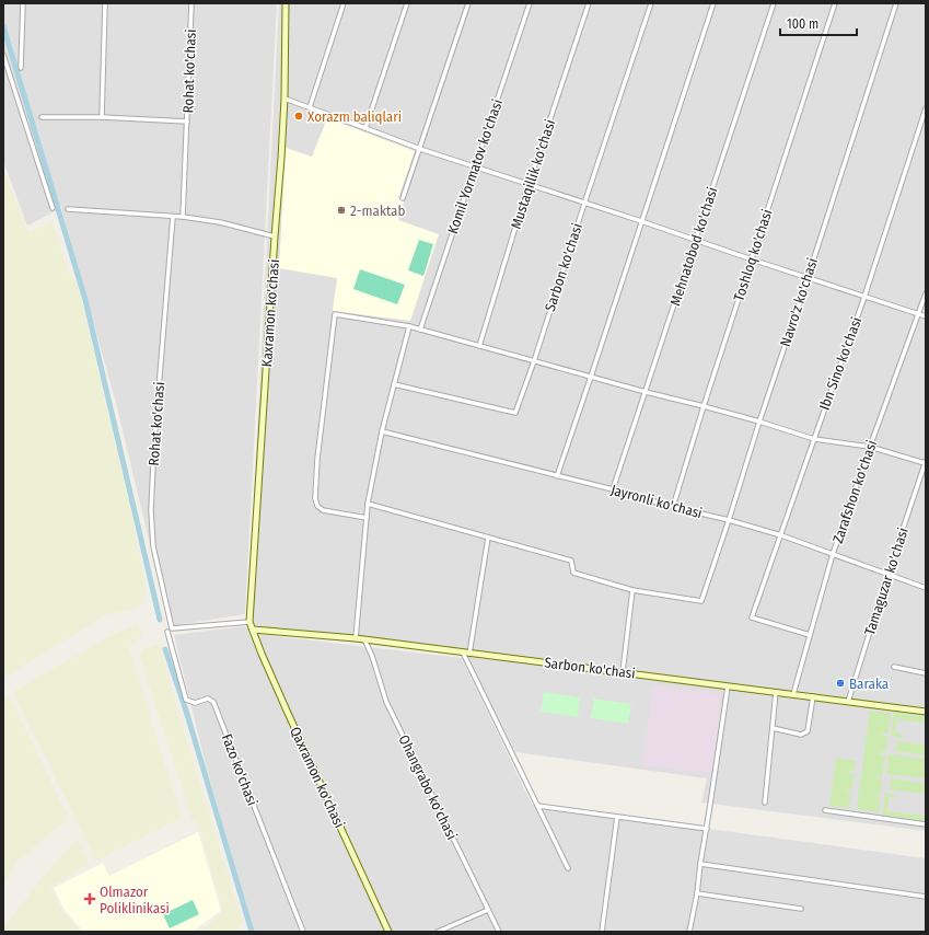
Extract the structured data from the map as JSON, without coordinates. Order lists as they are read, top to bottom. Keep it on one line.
{"streets":{"street":["Rohat ko'chasi","Komil Yormatov ko'chasi","Mustaqillik ko'chasi","Mehnatobod ko'chasi","Toshloq ko'chasi","Sarbon ko'chasi","Navro'z ko'chasi","Kaxramon ko'chasi","Ibn Sino ko'chasi","Zarafshon ko'chasi","Jayronli ko'chasi","Tamaguzar ko'chasi","Fazo ko'chasi","Qaxramon ko'chasi","Ohangrabo ko'chasi"]},"crossings":[["Rohat ko'chasi","Kaxramon ko'chasi"],["Rohat ko'chasi","Qaxramon ko'chasi"],["Mehnatobod ko'chasi","Jayronli ko'chasi"],["Toshloq ko'chasi","Jayronli ko'chasi"],["Sarbon ko'chasi","Zarafshon ko'chasi"],["Sarbon ko'chasi","Tamaguzar ko'chasi"],["Sarbon ko'chasi","Qaxramon ko'chasi"],["Sarbon ko'chasi","Ohangrabo ko'chasi"],["Navro'z ko'chasi","Jayronli ko'chasi"],["Kaxramon ko'chasi","Qaxramon ko'chasi"],["Ibn Sino ko'chasi","Zarafshon ko'chasi"],["Ibn Sino ko'chasi","Jayronli ko'chasi"],["Zarafshon ko'chasi","Jayronli ko'chasi"],["Jayronli ko'chasi","Tamaguzar ko'chasi"]],"places":{"other":["Xorazm baliqlari","2-maktab","Baraka"],"health":["Olmazor Poliklinikasi"]},"scale_bar":"100 m"}
